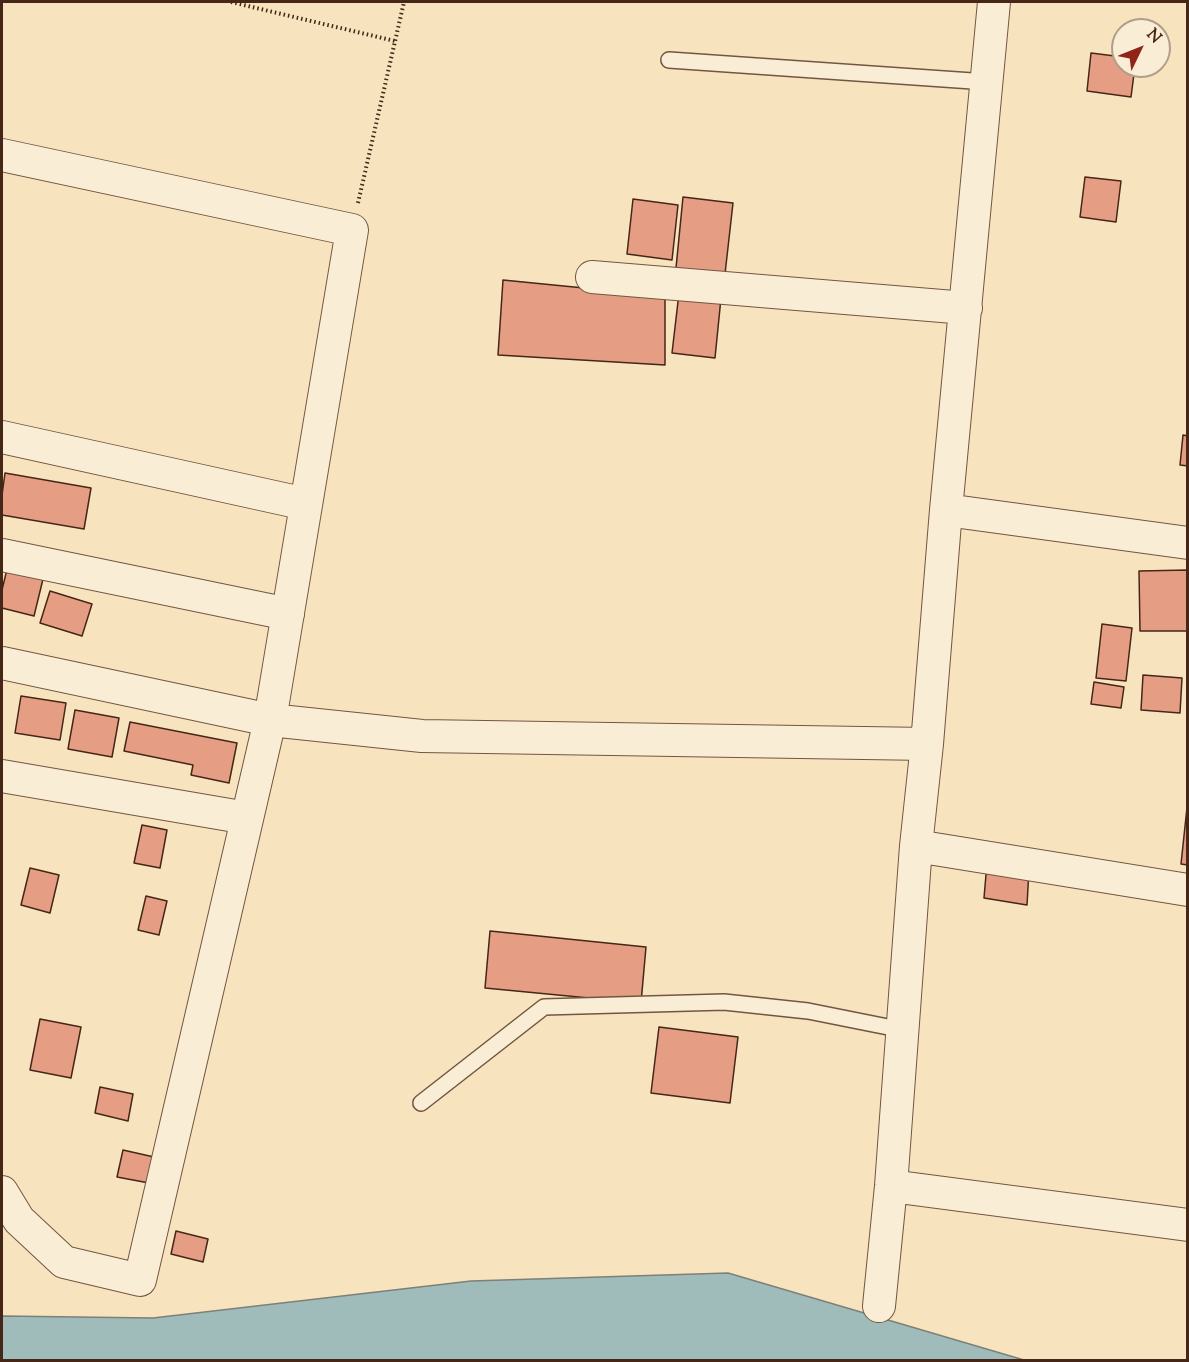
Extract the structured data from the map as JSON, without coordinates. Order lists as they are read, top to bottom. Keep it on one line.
{"north":"top right"}
